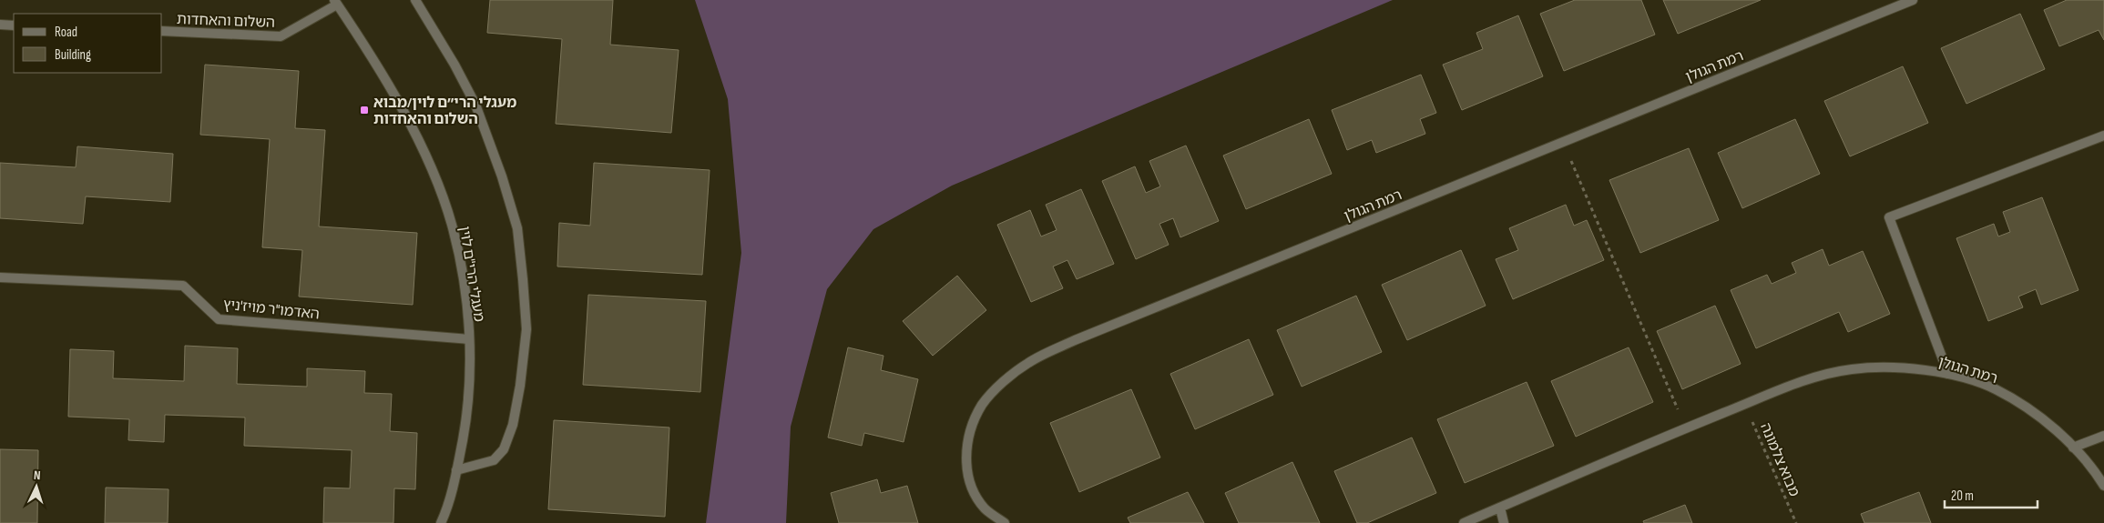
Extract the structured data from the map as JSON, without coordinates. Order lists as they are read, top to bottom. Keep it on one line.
{"streets":{"street":["השלום והאחדות","רמת הגולן","מעגלי הרי''ם לוין","האדמו\"ר מויז'ניץ"],"path":["מבוא צלמונה"]},"crossings":[["השלום והאחדות","מעגלי הרי''ם לוין"],["רמת הגולן","מבוא צלמונה"],["מעגלי הרי''ם לוין","האדמו\"ר מויז'ניץ"]],"places":{"transit":["מעגלי הרי״ם לוין/מבוא השלום והאחדות"]},"legend":["Road","Building"],"scale_bar":"20 m","north":"top"}
